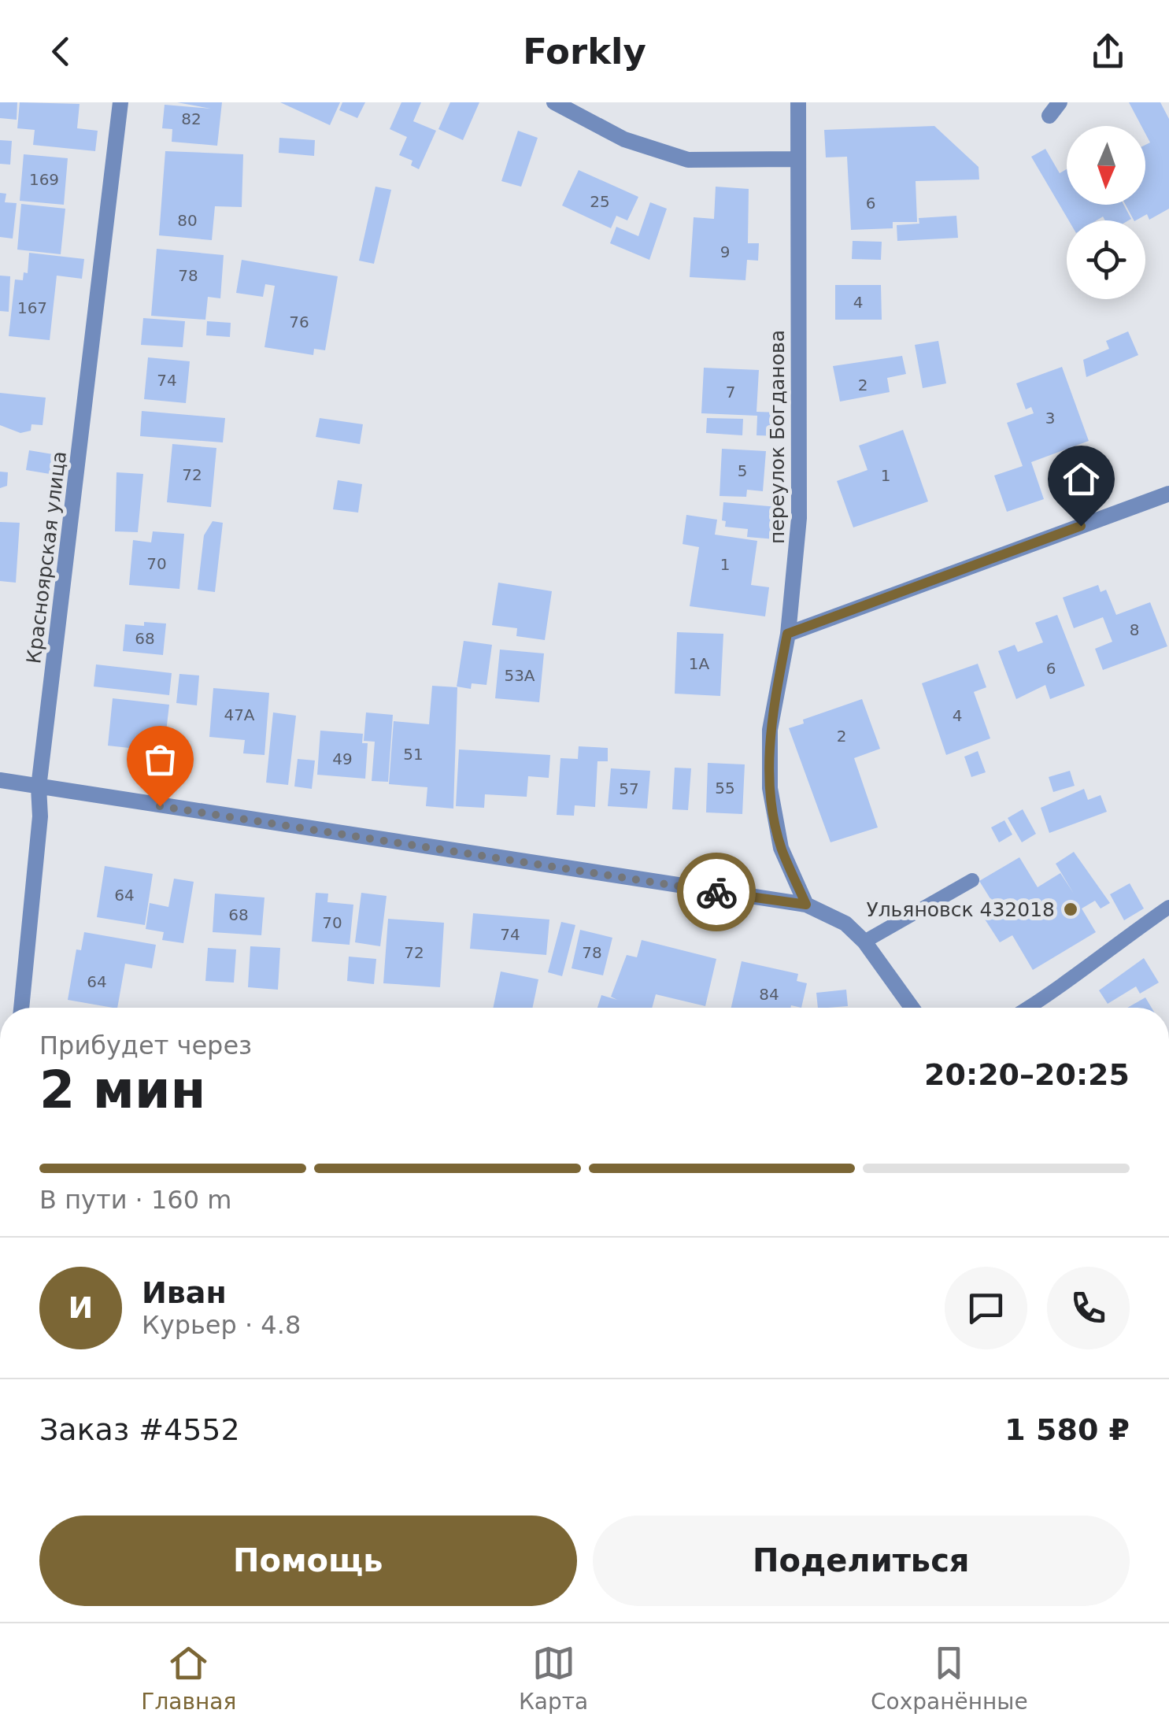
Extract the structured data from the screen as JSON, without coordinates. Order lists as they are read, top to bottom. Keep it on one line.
{"streets":{"street":["переулок Богданова","Красноярская улица"]},"places":["Ульяновск 432018"],"house_numbers":["82","169","25","6","80","9","78","4","167","76","74","2","7","3","5","72","1","70","1","8","68","1А","6","53А","47А","4","2","51","49","55","57","64","68","70","74","72","78","64","84"],"north":"bottom","page":{"header":"Forkly","heading":["2 мин","Прибудет через","20:20–20:25"],"panel":["Иван","Курьер · 4.8","Заказ #4552","1 580 ₽"],"bar":"В пути · 160 m","round":"И","buttons":["Помощь","Поделиться"],"tabs":["Главная","Карта","Сохранённые"]}}
